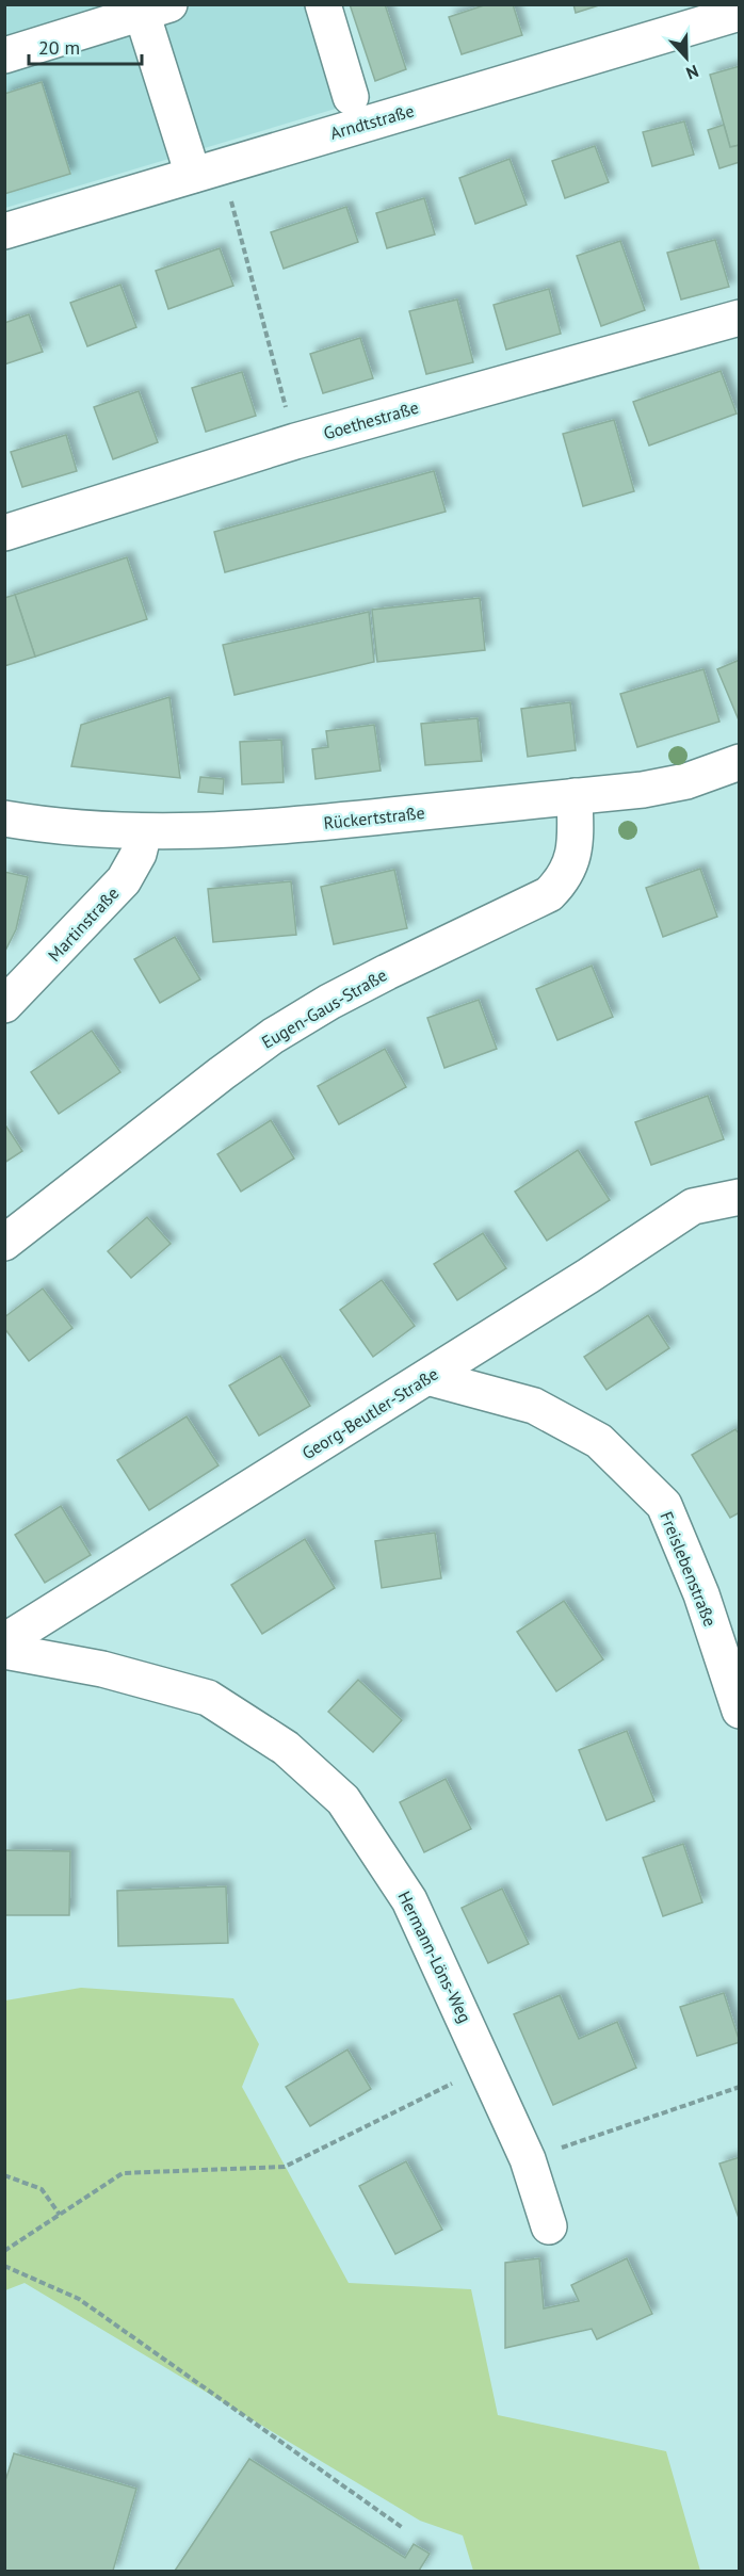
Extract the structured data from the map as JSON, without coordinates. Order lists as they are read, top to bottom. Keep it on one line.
{"streets":{"street":["Arndtstraße","Goethestraße","Rückertstraße","Martinstraße","Eugen-Gaus-Straße","Georg-Beutler-Straße","Freislebenstraße","Hermann-Löns-Weg"]},"crossings":[["Rückertstraße","Martinstraße"],["Rückertstraße","Eugen-Gaus-Straße"],["Georg-Beutler-Straße","Freislebenstraße"]],"scale_bar":"20 m","north":"bottom"}
